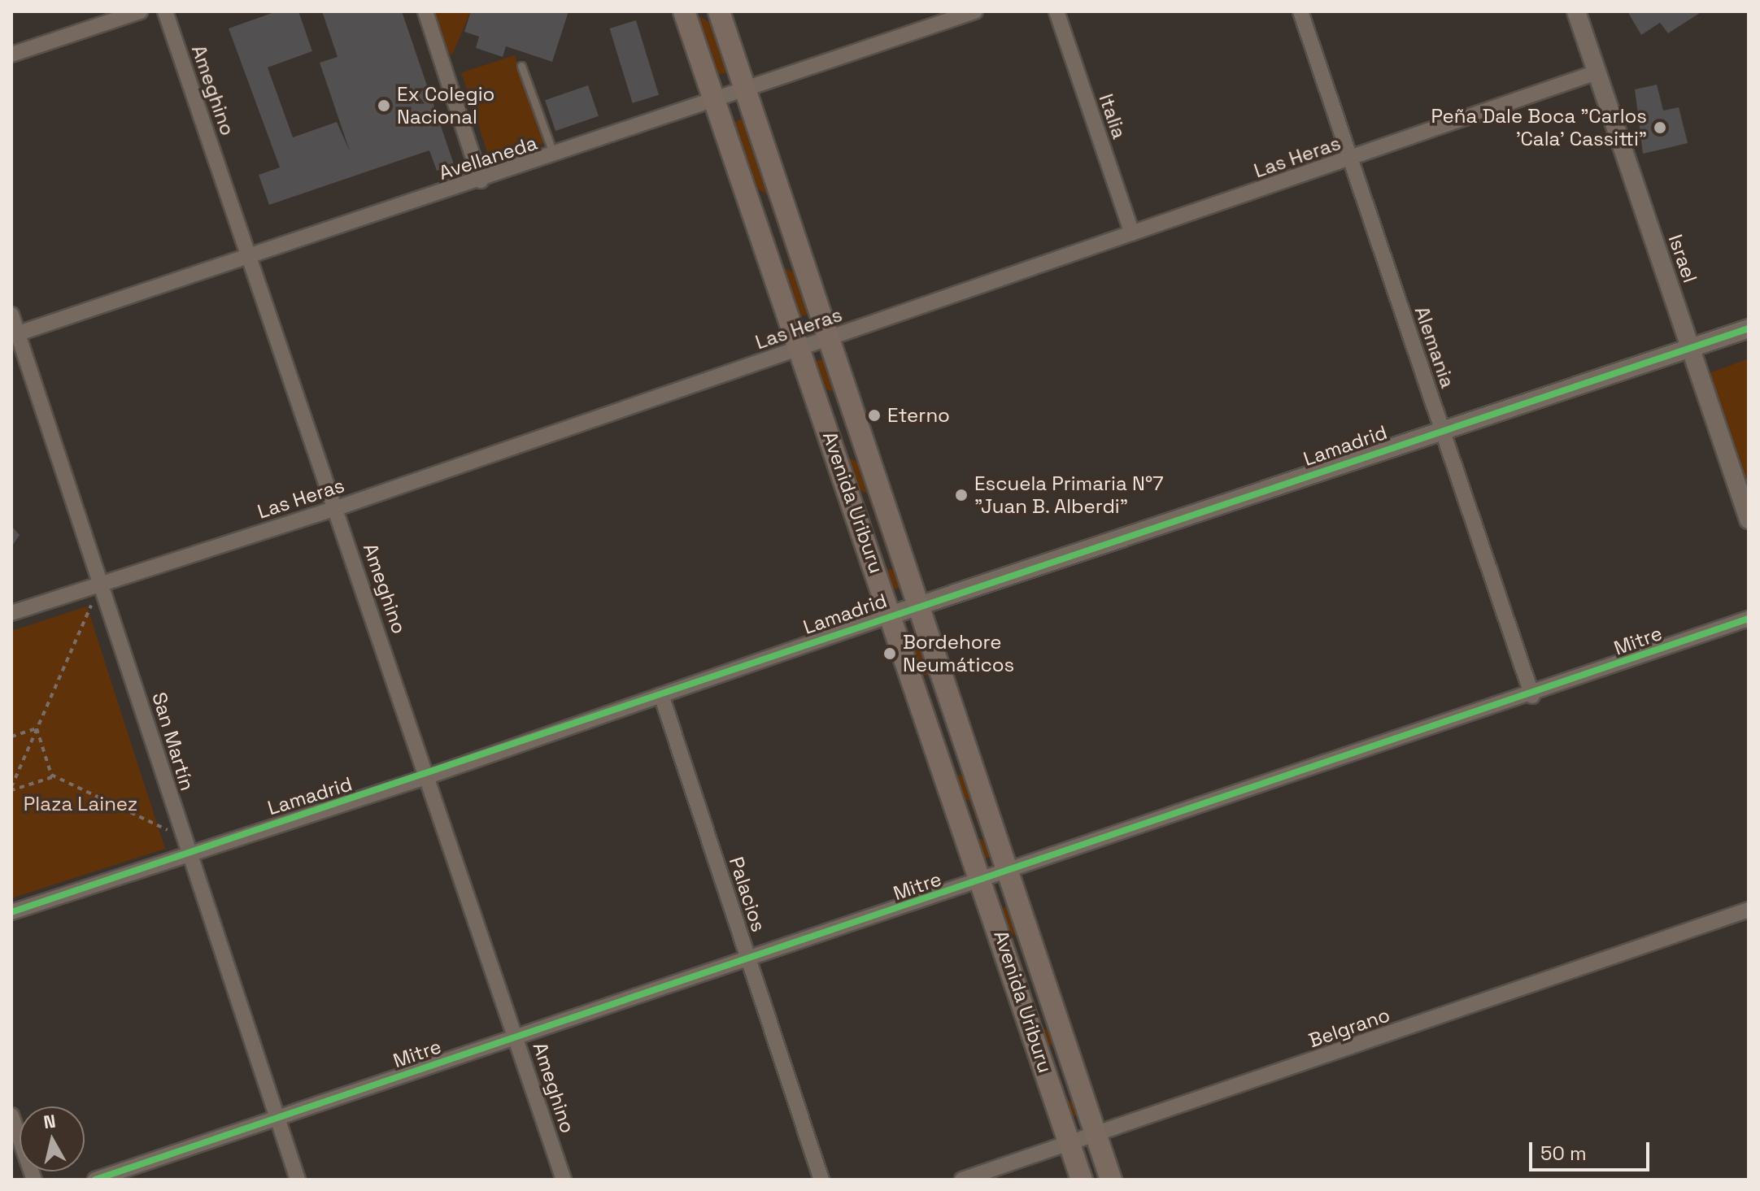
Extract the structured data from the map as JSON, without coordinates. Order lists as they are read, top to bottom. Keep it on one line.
{"streets":{"main road":["Avenida Uriburu"],"street":["Ameghino","Italia","Las Heras","Avellaneda","Israel","Alemania","Lamadrid","Mitre","San Martín","Palacios","Belgrano"]},"crossings":[["Ameghino","Las Heras"],["Ameghino","Avellaneda"],["Ameghino","Lamadrid"],["Ameghino","Mitre"],["Italia","Las Heras"],["Las Heras","Israel"],["Las Heras","Alemania"],["Las Heras","Avenida Uriburu"],["Las Heras","San Martín"],["Avellaneda","Avenida Uriburu"],["Avellaneda","San Martín"],["Israel","Lamadrid"],["Alemania","Lamadrid"],["Alemania","Mitre"],["Lamadrid","Avenida Uriburu"],["Lamadrid","San Martín"],["Lamadrid","Palacios"],["Avenida Uriburu","Mitre"],["Avenida Uriburu","Belgrano"],["Mitre","San Martín"],["Mitre","Palacios"]],"parks":["Plaza Lainez"],"places":["Ex Colegio Nacional","Peña Dale Boca \"Carlos 'Cala' Cassitti\"","Eterno","Escuela Primaria N°7 \"Juan B. Alberdi\"","Bordehore Neumáticos"],"scale_bar":"50 m","north":"top"}
